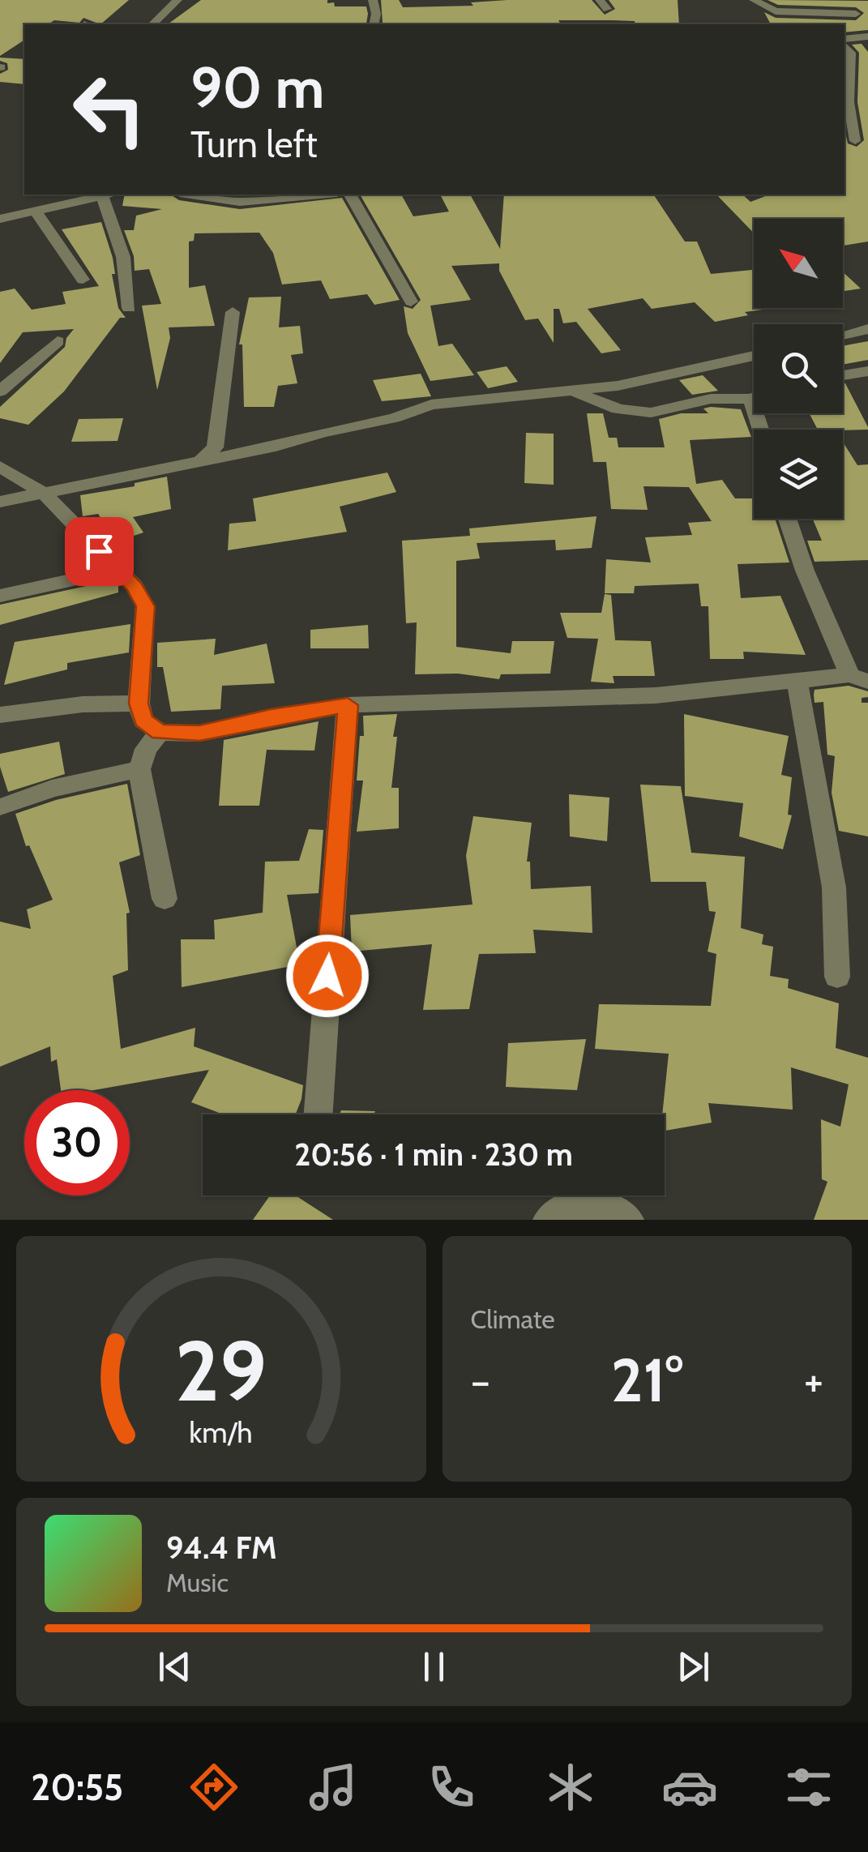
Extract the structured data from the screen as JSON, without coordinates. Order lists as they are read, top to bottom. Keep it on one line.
{"north":"top left","page":{"turn":["90 m","Turn left"],"limit":"30","trip":"20:56 · 1 min · 230 m","tile":"Climate","heat":["−","21°","+"],"song":["94.4 FM","Music"],"tabs":"20:55","gauge":["29","km/h"]}}
